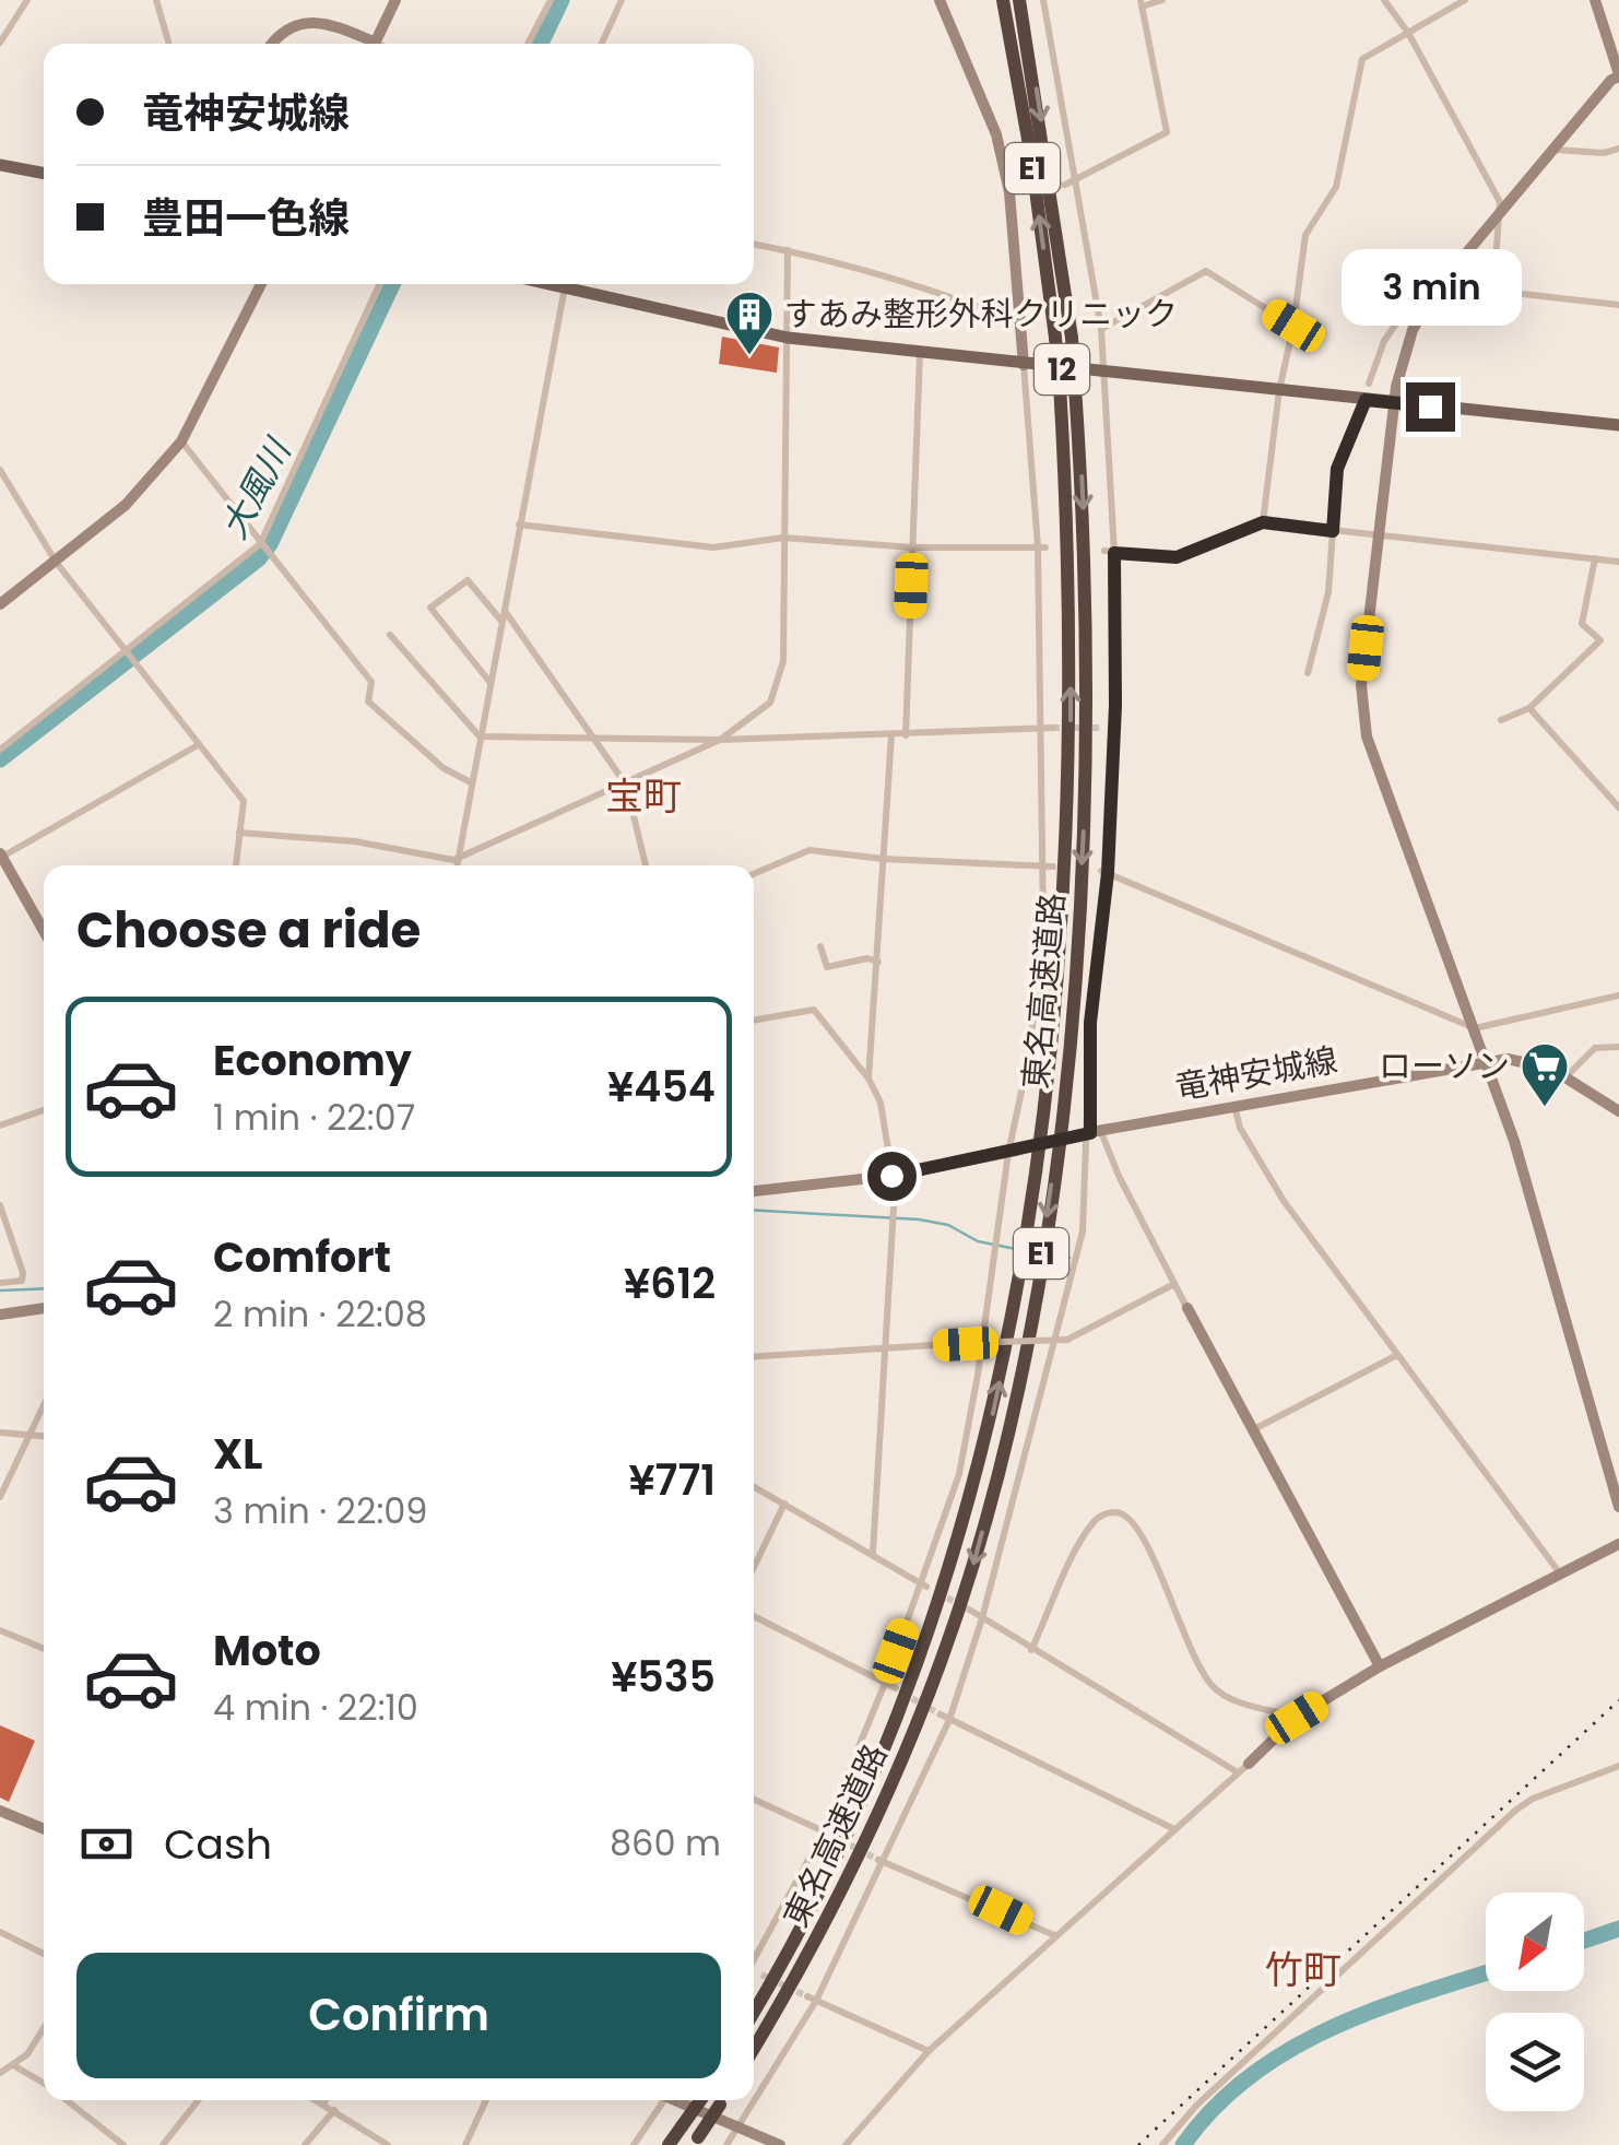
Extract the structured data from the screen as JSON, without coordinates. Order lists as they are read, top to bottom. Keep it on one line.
{"streets":{"highway":["E1","東名高速道路"],"main road":["12"],"street":["竜神安城線"]},"districts":["宝町","竹町"],"water":["大風川"],"places":{"building":["すあみ整形外科クリニック"],"supermarket":["ローソン"]},"north":"bottom left","page":{"banner":["竜神安城線","豊田一色線"],"bubble":"3 min","heading":"Choose a ride","list":[{"name":"Economy","note":"1 min · 22:07","value":"¥454"},{"name":"Comfort","note":"2 min · 22:08","value":"¥612"},{"name":"XL","note":"3 min · 22:09","value":"¥771"},{"name":"Moto","note":"4 min · 22:10","value":"¥535"}],"pay":["Cash","860 m"],"buttons":"Confirm"}}
